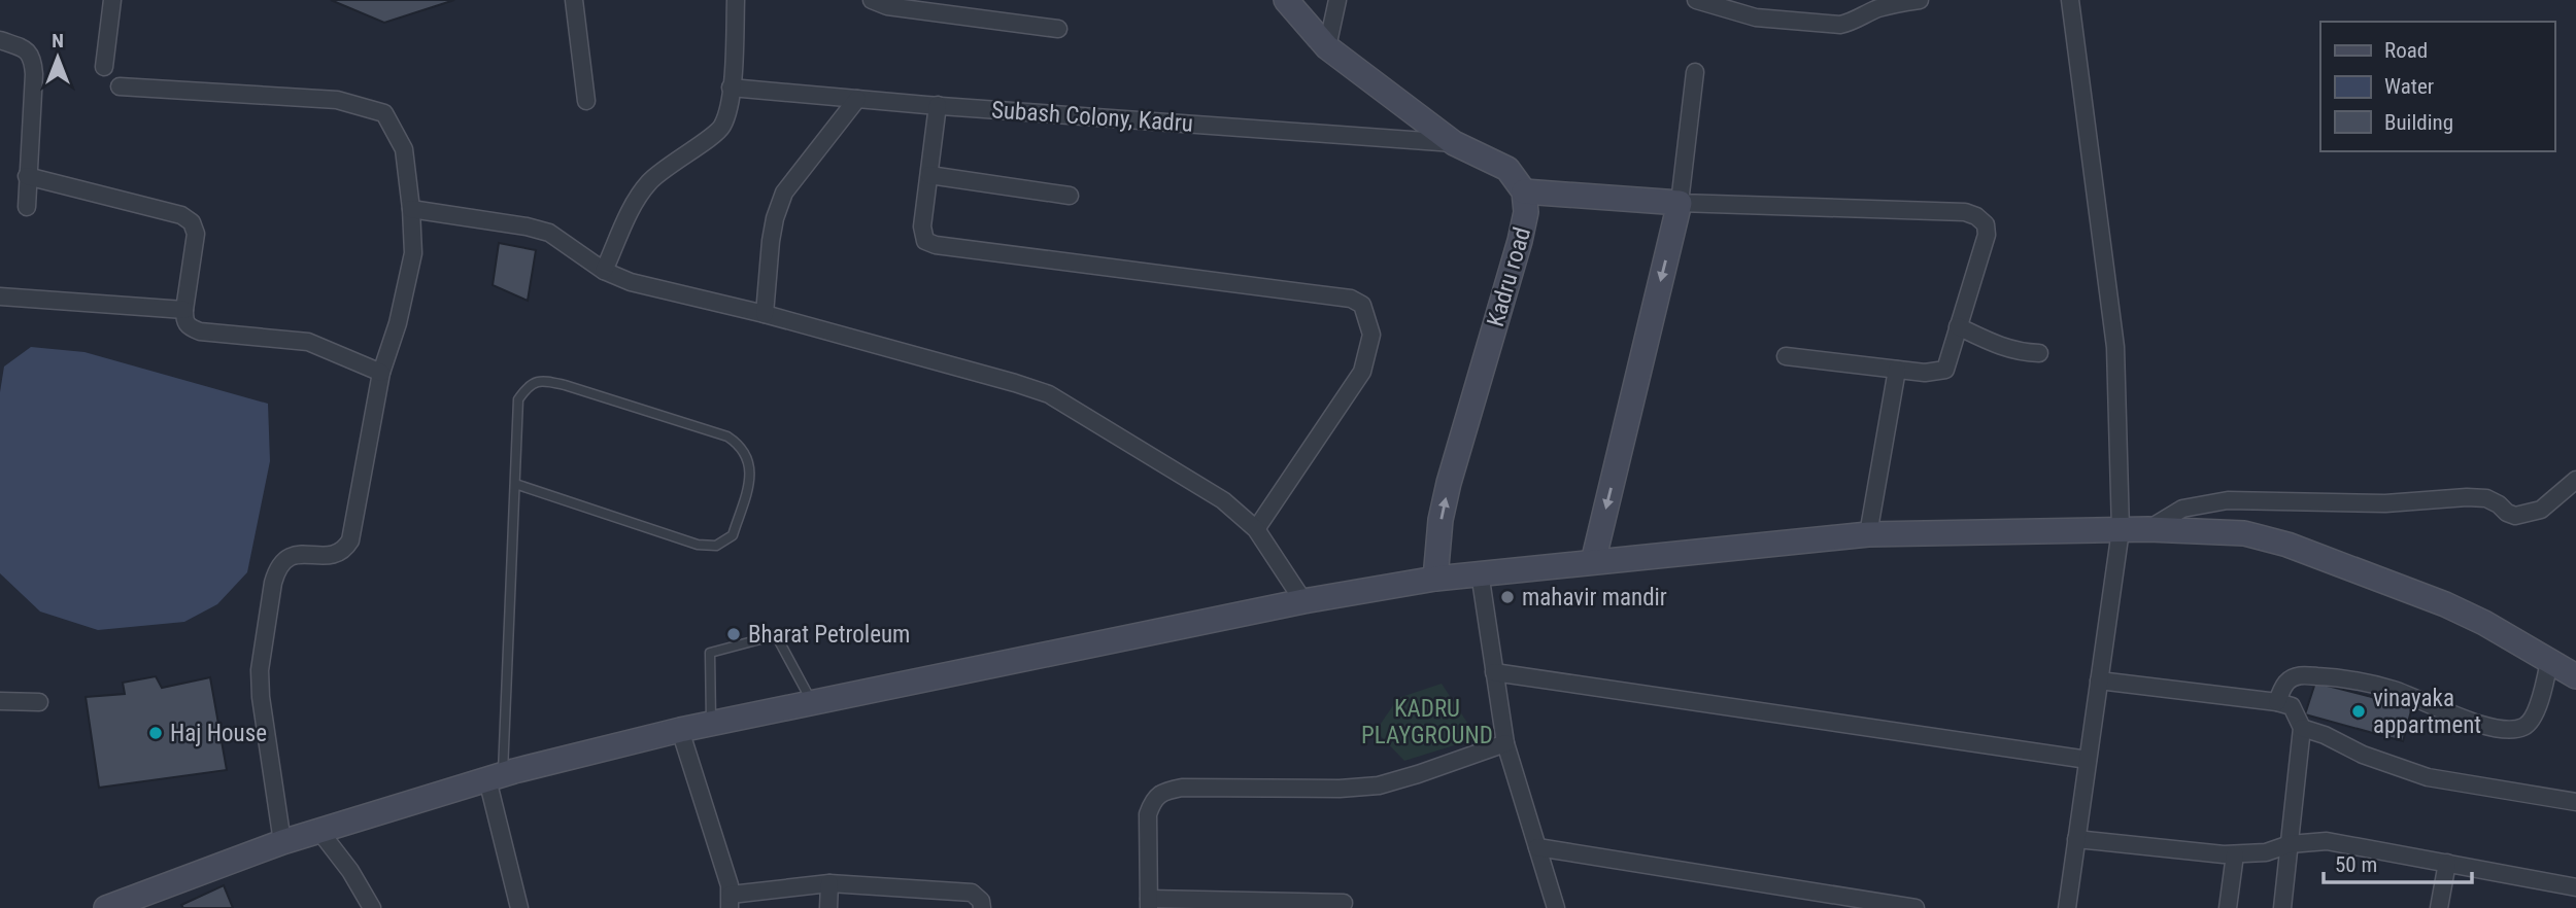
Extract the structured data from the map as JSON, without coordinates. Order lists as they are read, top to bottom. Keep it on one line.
{"streets":{"street":["Subash Colony, Kadru","Kadru road"]},"parks":["KADRU PLAYGROUND"],"places":["mahavir mandir","Bharat Petroleum","vinayaka appartment","Haj House"],"legend":["Road","Water","Building"],"scale_bar":"50 m","north":"top"}
